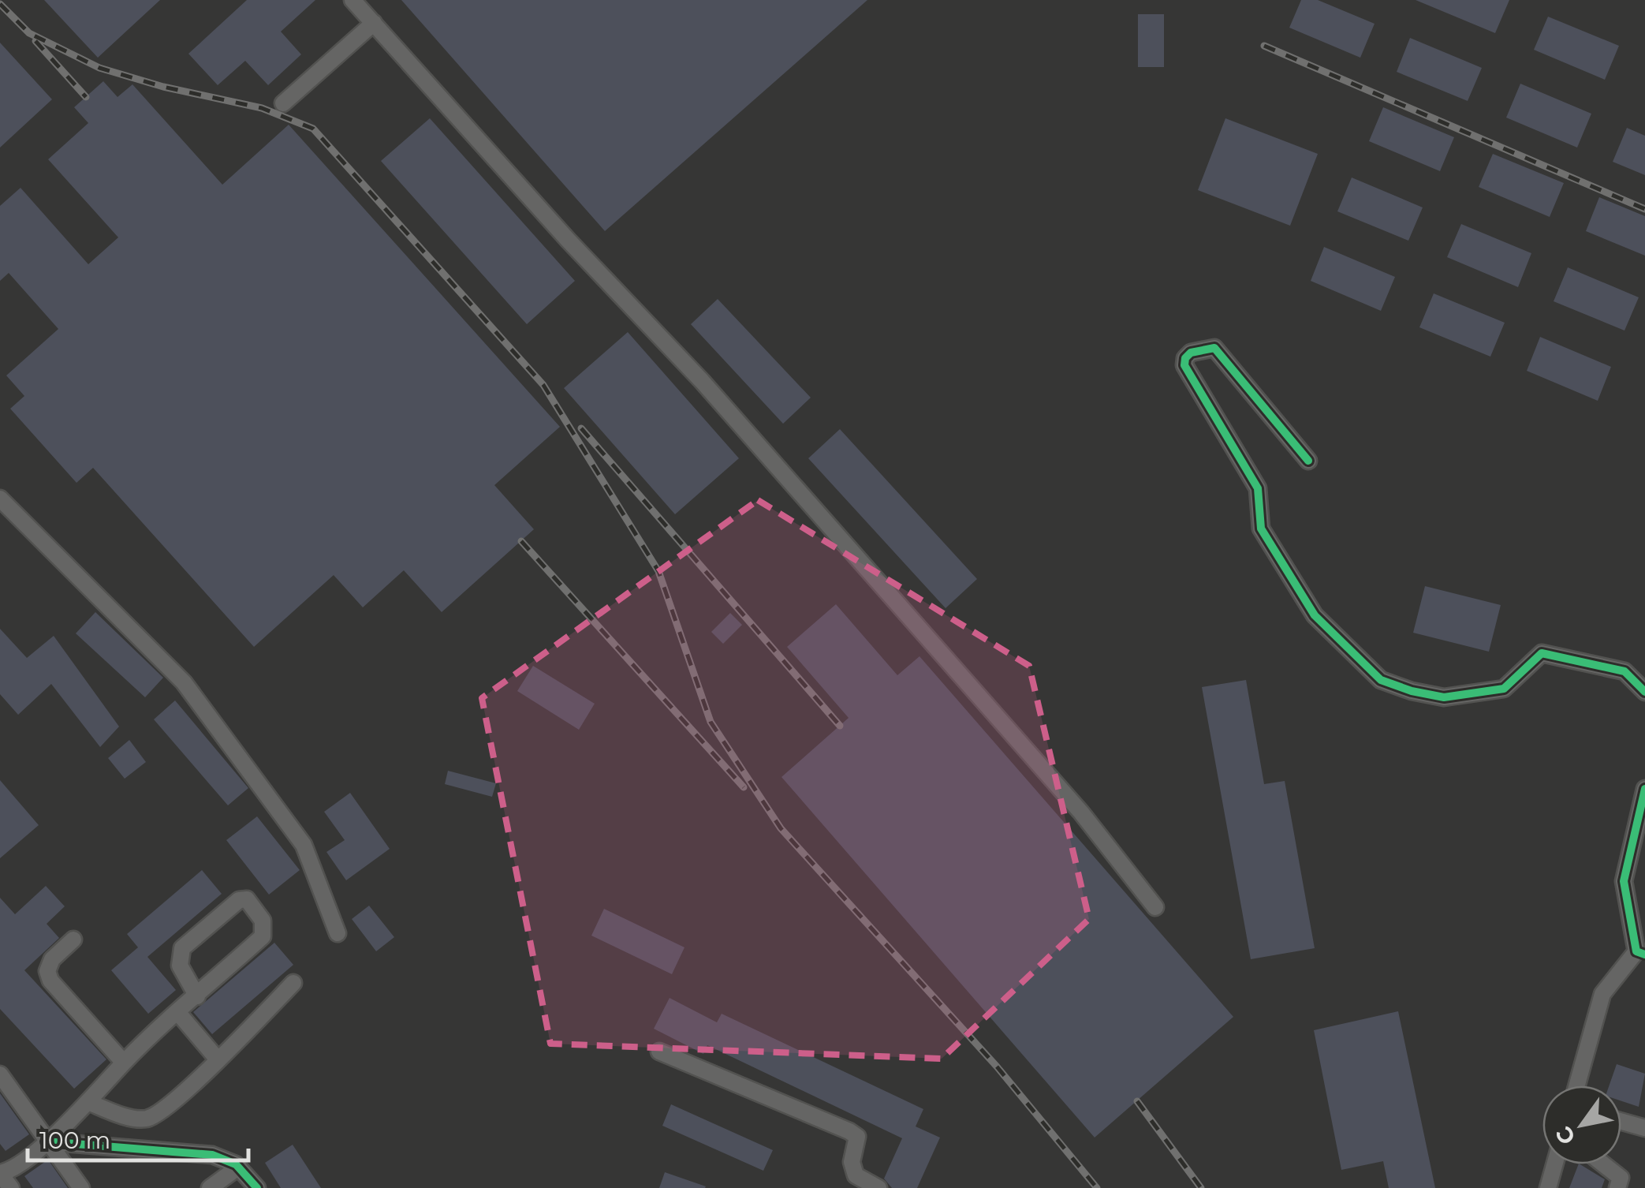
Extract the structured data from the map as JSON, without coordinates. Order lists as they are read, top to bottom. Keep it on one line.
{"scale_bar":"100 m","north":"bottom left"}
